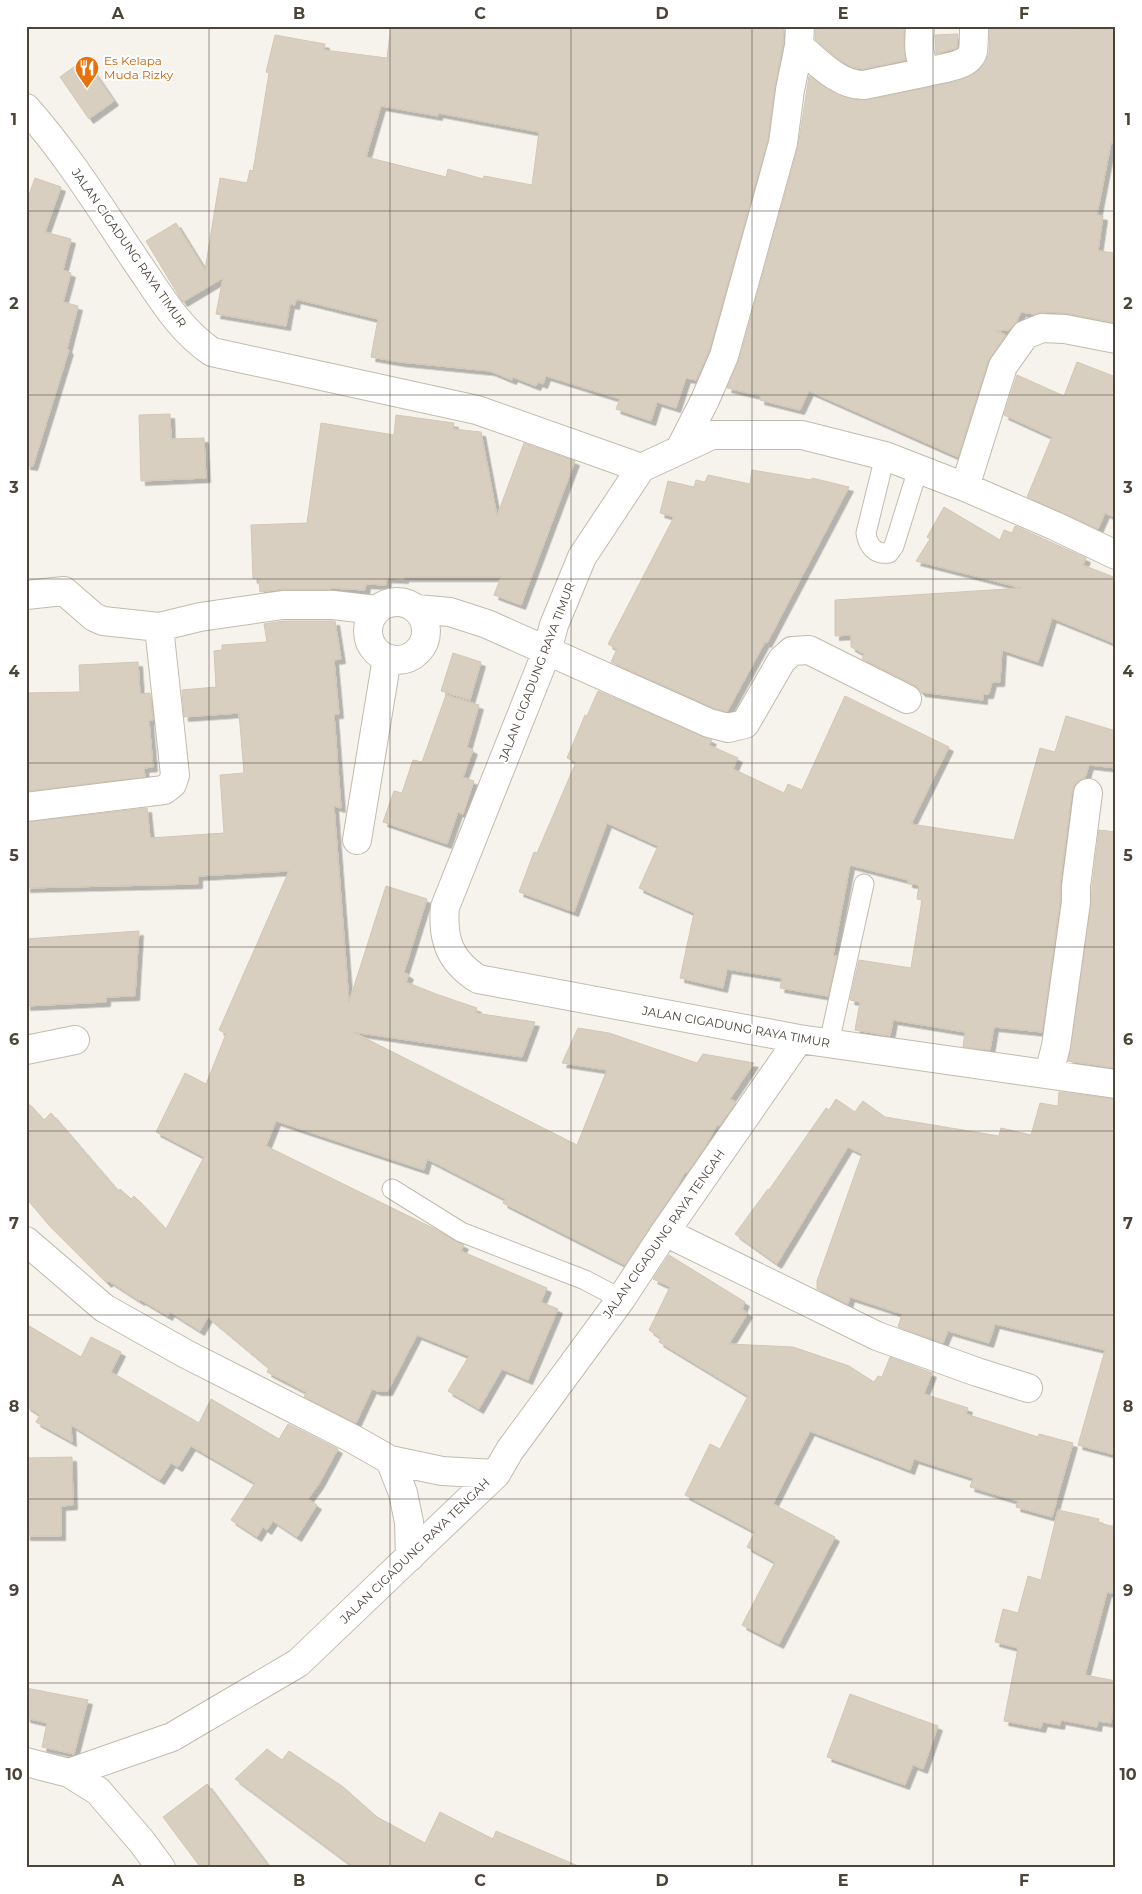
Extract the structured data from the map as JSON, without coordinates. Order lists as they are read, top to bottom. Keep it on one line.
{"streets":{"street":["JALAN CIGADUNG RAYA TIMUR","JALAN CIGADUNG RAYA TENGAH"]},"crossings":[["JALAN CIGADUNG RAYA TIMUR","JALAN CIGADUNG RAYA TENGAH"]],"places":{"restaurant":["Es Kelapa Muda Rizky"]},"grid":{"columns":["A","B","C","D","E","F"],"rows":["1","2","3","4","5","6","7","8","9","10"]}}
